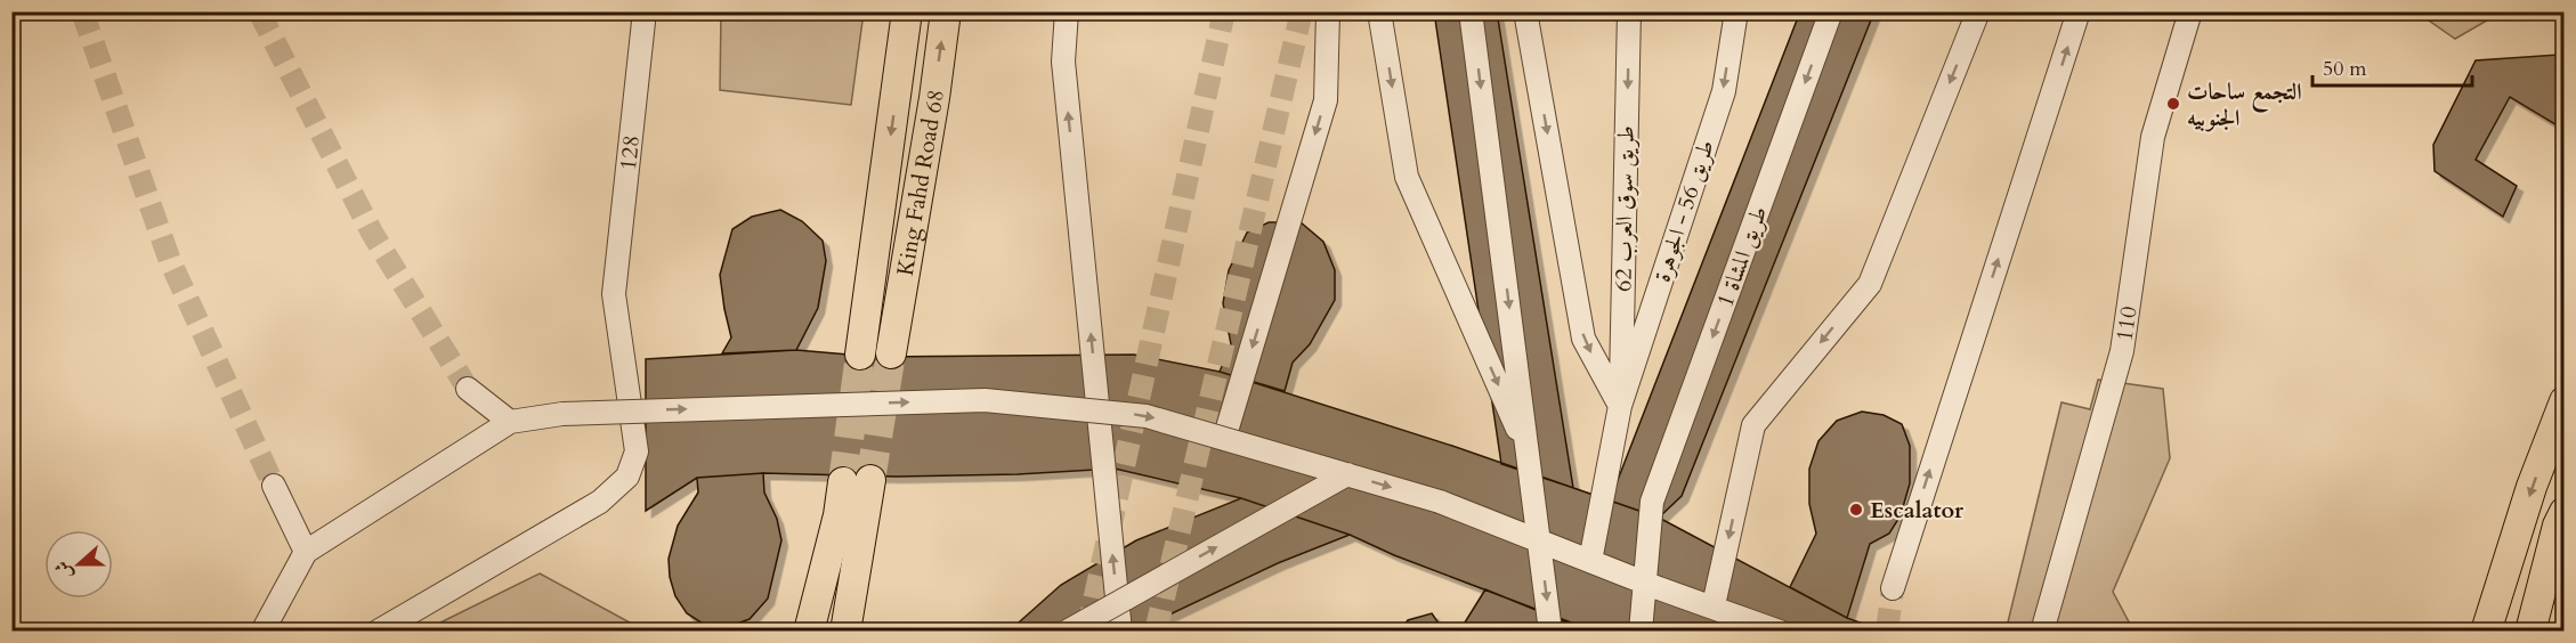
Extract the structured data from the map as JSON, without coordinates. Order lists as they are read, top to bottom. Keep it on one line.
{"streets":{"main road":["King Fahd Road 68"],"street":["128","طريق سوق العرب 62","طريق 56 - الجوهرة","طريق المشاة 1","110"]},"crossings":[["طريق سوق العرب 62","طريق 56 - الجوهرة"]],"places":["التجمع ساحات الجنوبيه","Escalator"],"scale_bar":"50 m","north":"left"}
